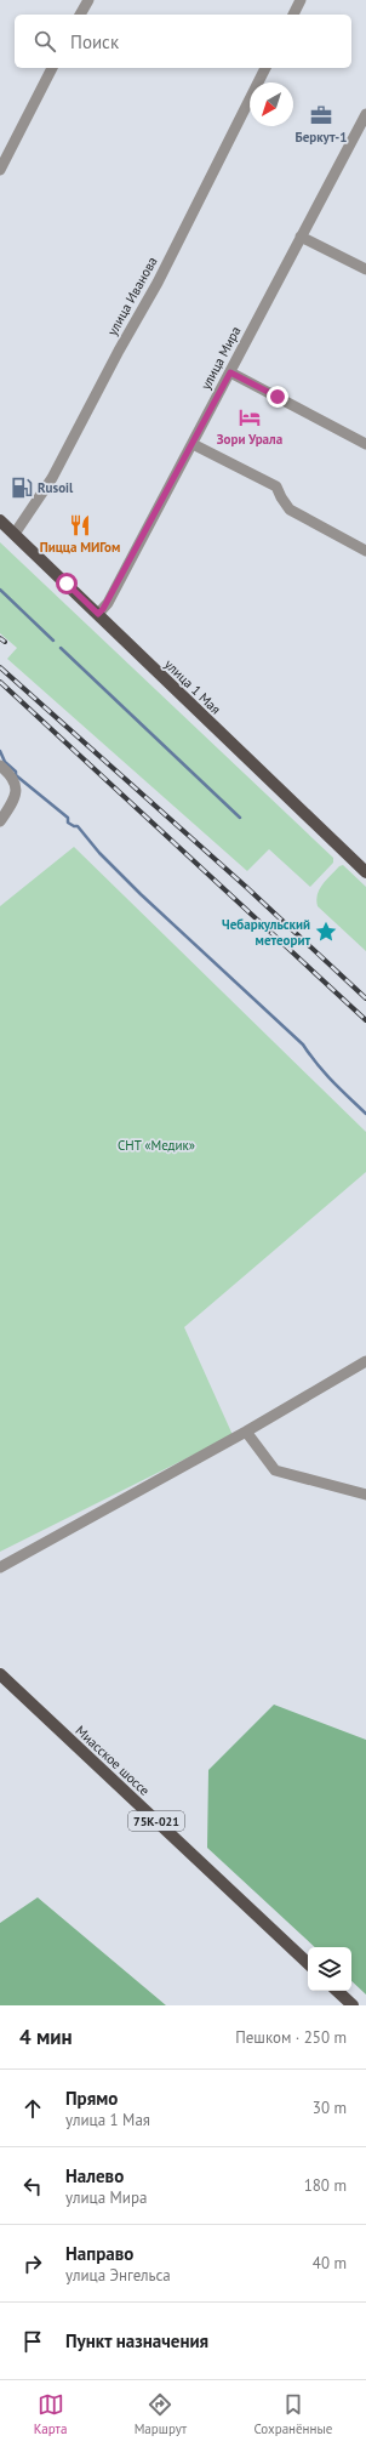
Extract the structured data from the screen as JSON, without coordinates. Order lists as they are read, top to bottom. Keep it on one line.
{"streets":{"main road":["улица 1 Мая","Миасское шоссе","75К-021"],"street":["улица Иванова","улица Мира"]},"crossings":[["улица Иванова","улица 1 Мая"],["улица Мира","улица 1 Мая"]],"parks":["СНТ «Медик»"],"places":{"office":["Беркут-1"],"hotel":["Зори Урала"],"fuel station":["Rusoil"],"restaurant":["Пицца МИГом"],"place":["Чебаркульский метеорит"]},"north":"bottom left","page":{"search":"Поиск","heading":["4 мин","Пешком · 250 m"],"list":[["Прямо","улица 1 Мая","30 m"],["Налево","улица Мира","180 m"],["Направо","улица Энгельса","40 m"],"Пункт назначения"],"nav":["Карта","Маршрут","Сохранённые"]}}
